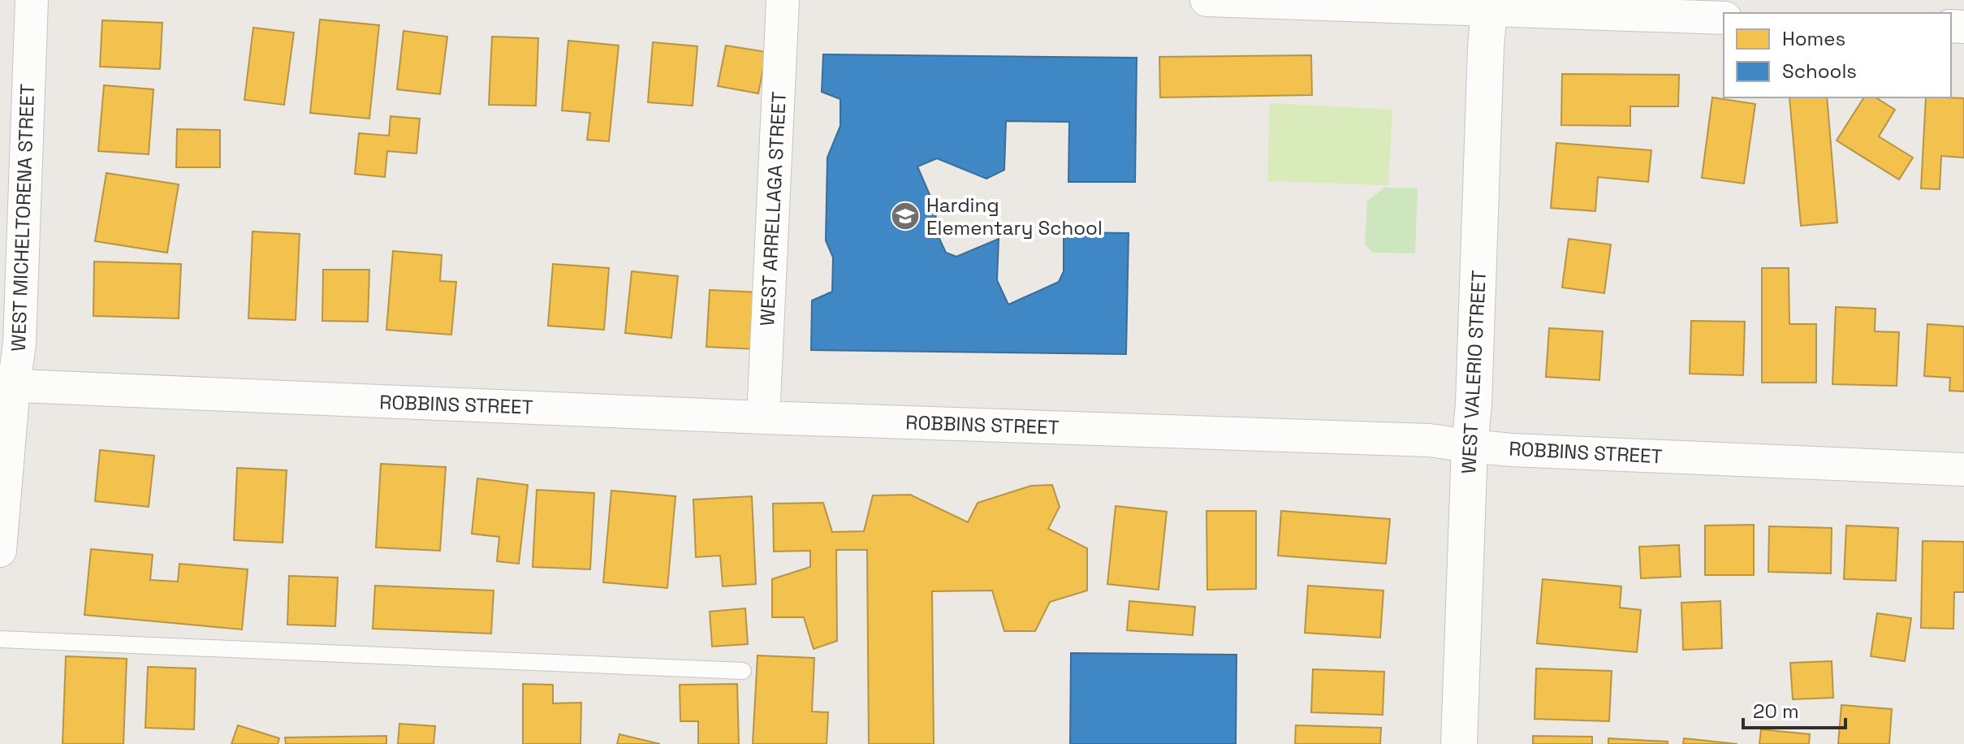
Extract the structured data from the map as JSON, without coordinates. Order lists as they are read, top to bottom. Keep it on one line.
{"streets":{"street":["WEST ARRELLAGA STREET","WEST MICHELTORENA STREET","WEST VALERIO STREET","ROBBINS STREET"]},"crossings":[["WEST ARRELLAGA STREET","ROBBINS STREET"],["WEST MICHELTORENA STREET","ROBBINS STREET"],["WEST VALERIO STREET","ROBBINS STREET"]],"places":{"school or university":["Harding Elementary School"]},"legend":["Homes","Schools"],"scale_bar":"20 m"}
